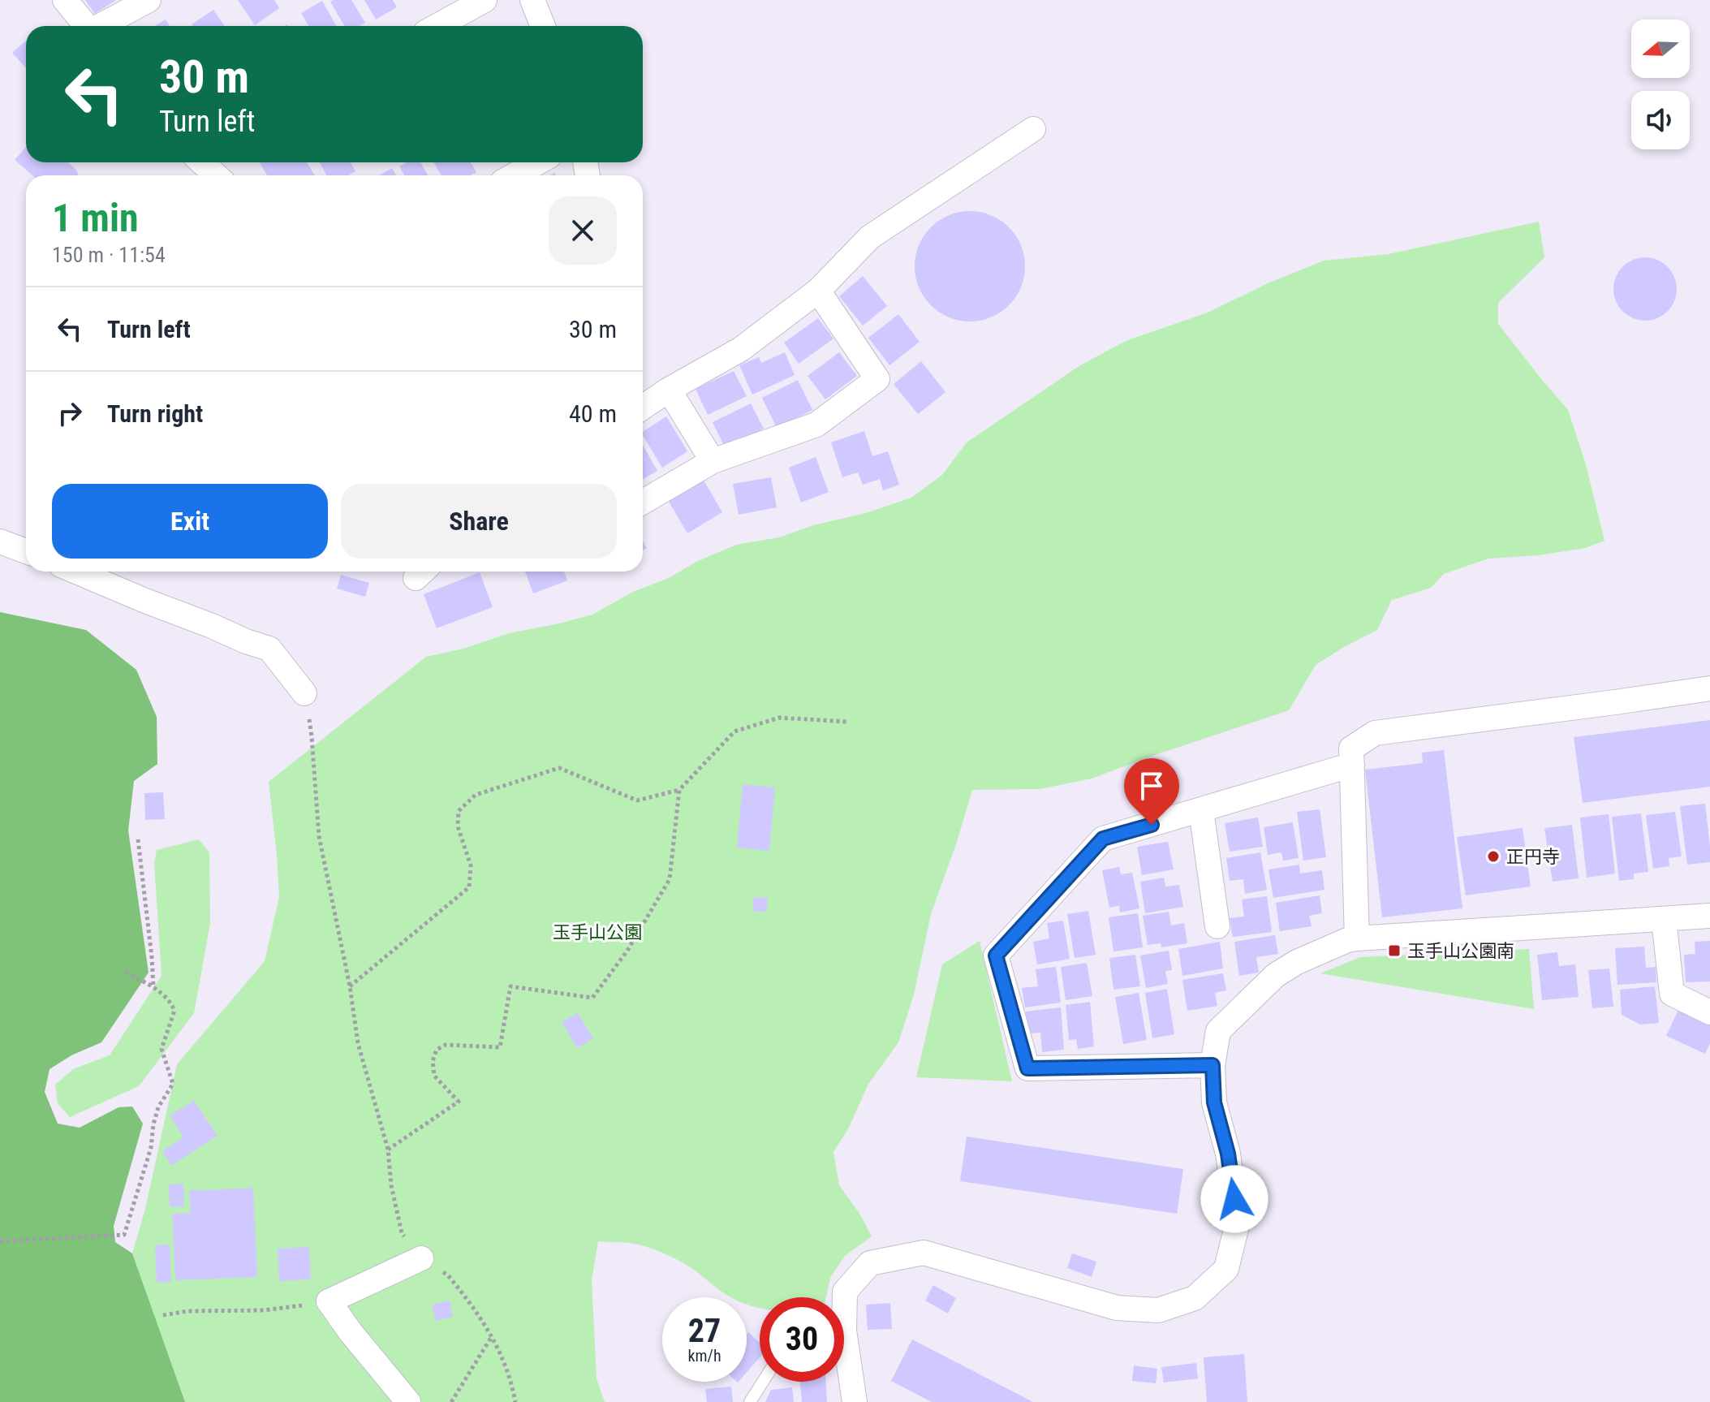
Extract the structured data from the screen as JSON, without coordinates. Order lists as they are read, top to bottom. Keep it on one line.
{"parks":["玉手山公園"],"places":{"other":["正円寺"],"transit":["玉手山公園南"]},"north":"left","page":{"turn":["30 m","Turn left"],"heading":["1 min","150 m · 11:54"],"list":[{"name":"Turn left","value":"30 m"},{"name":"Turn right","value":"40 m"}],"buttons":["Exit","Share"],"speed":"27 km/h","limit":"30"}}
